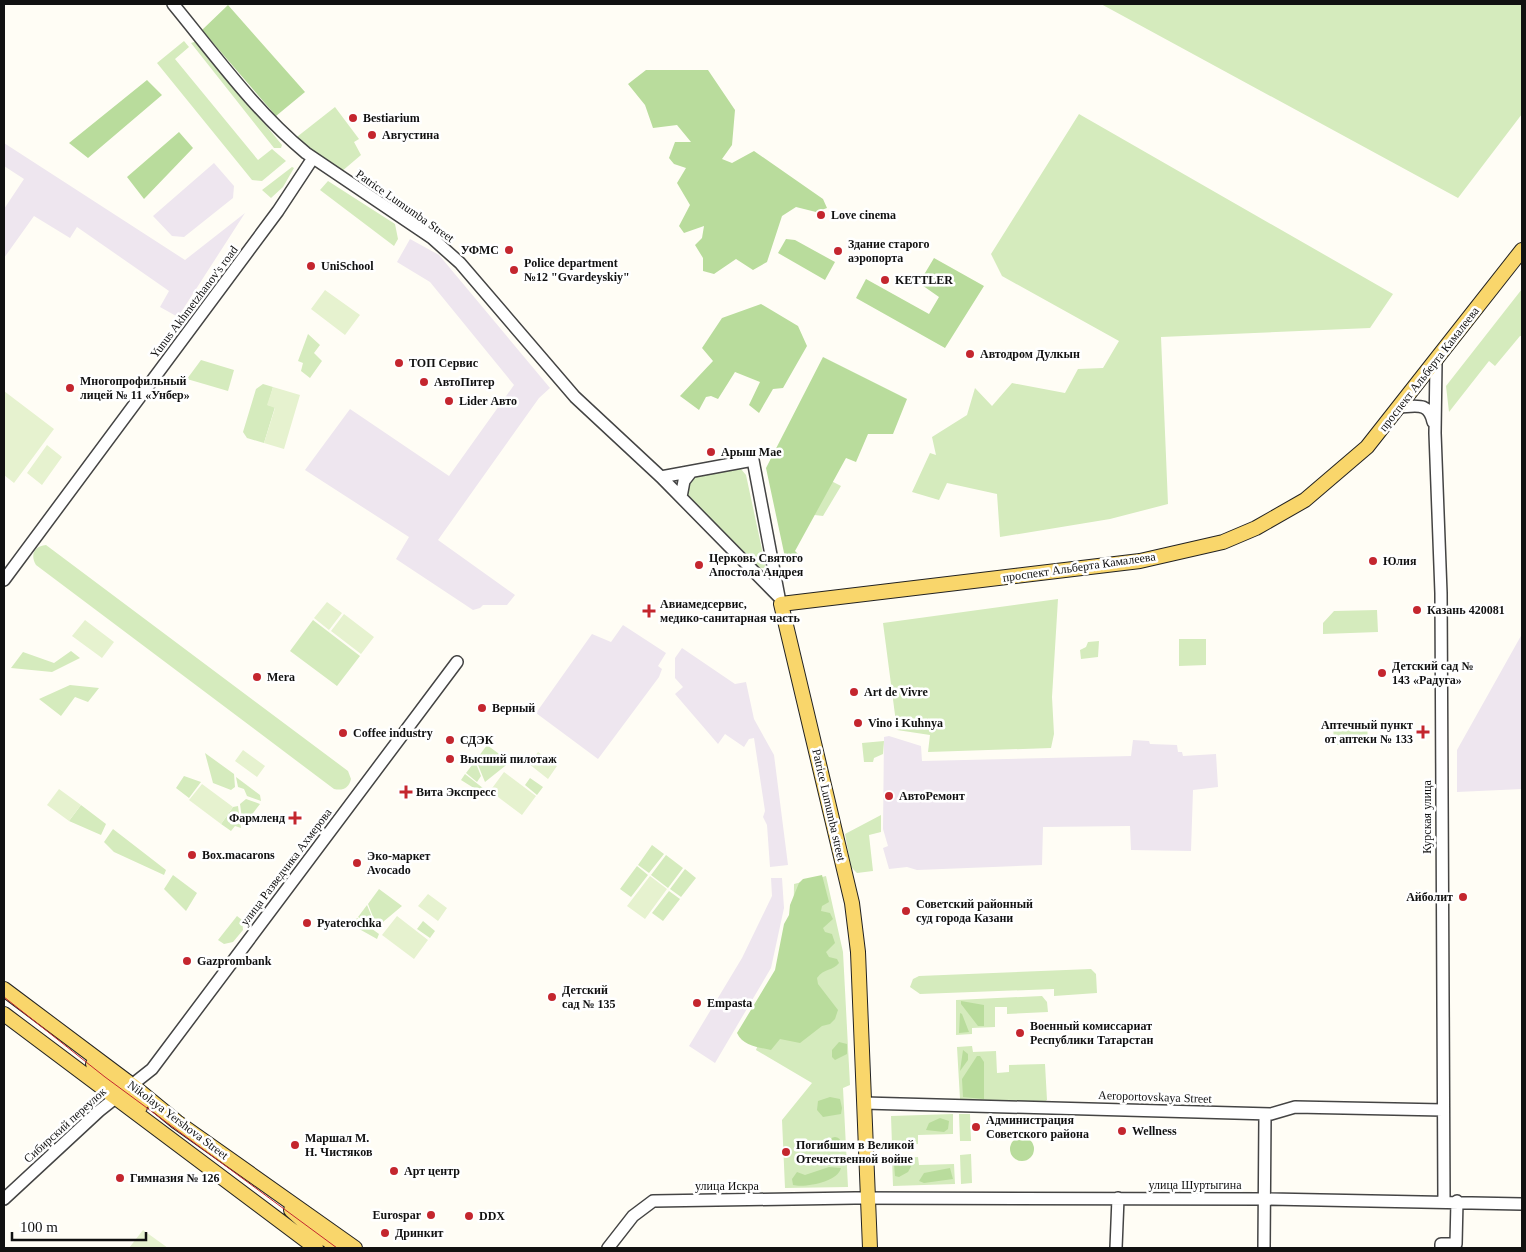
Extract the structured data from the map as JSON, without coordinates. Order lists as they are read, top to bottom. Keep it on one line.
{"streets":{"main road":["проспект Альберта Камалеева","Patrice Lumumba street","Nikolaya Yershova Street"],"street":["Patrice Lumumba Street","Yunus Akhmetzhanov's road","Курская улица","улица Разведчика Ахмерова","Aeroportovskaya Street","Сибирский переулок","улица Шуртыгина","улица Искра"]},"crossings":[["Patrice Lumumba Street","Yunus Akhmetzhanov's road"],["Patrice Lumumba Street","проспект Альберта Камалеева"],["Patrice Lumumba Street","Patrice Lumumba street"],["проспект Альберта Камалеева","Patrice Lumumba street"],["проспект Альберта Камалеева","Курская улица"],["Patrice Lumumba street","Aeroportovskaya Street"],["Patrice Lumumba street","улица Шуртыгина"],["Patrice Lumumba street","улица Искра"],["Курская улица","Aeroportovskaya Street"],["Курская улица","улица Шуртыгина"],["улица Разведчика Ахмерова","Nikolaya Yershova Street"],["улица Разведчика Ахмерова","Сибирский переулок"],["Nikolaya Yershova Street","Сибирский переулок"],["улица Шуртыгина","улица Искра"]],"places":{"other":["Bestiarium","Августина","Love cinema","УФМС","Здание старого аэропорта","UniSchool","Police department №12 \"Gvardeyskiy\"","KETTLER","Автодром Дулкын","ТОП Сервис","АвтоПитер","Многопрофильный лицей № 11 «Унбер»","Lider Авто","Арыш Мае","Юлия","Церковь Святого Апостола Андрея","Казань 420081","Детский сад № 143 «Радуга»","Mera","Art de Vivre","Верный","Vino i Kuhnya","Coffee industry","СДЭК","Высший пилотаж","АвтоРемонт","Box.macarons","Эко-маркет Avocado","Айболит","Советский районный суд города Казани","Pyaterochka","Gazprombank","Детский сад № 135","Empasta","Военный комиссариат Республики Татарстан","Администрация Советского района","Wellness","Маршал М. Н. Чистяков","Погибшим в Великой Отечественной войне","Арт центр","Гимназия № 126","Eurospar","DDX","Дринкит"],"health":["Авиамедсервис, медико-санитарная часть","Аптечный пункт от аптеки № 133","Вита Экспресс","Фармленд"]},"scale_bar":"100 m"}
